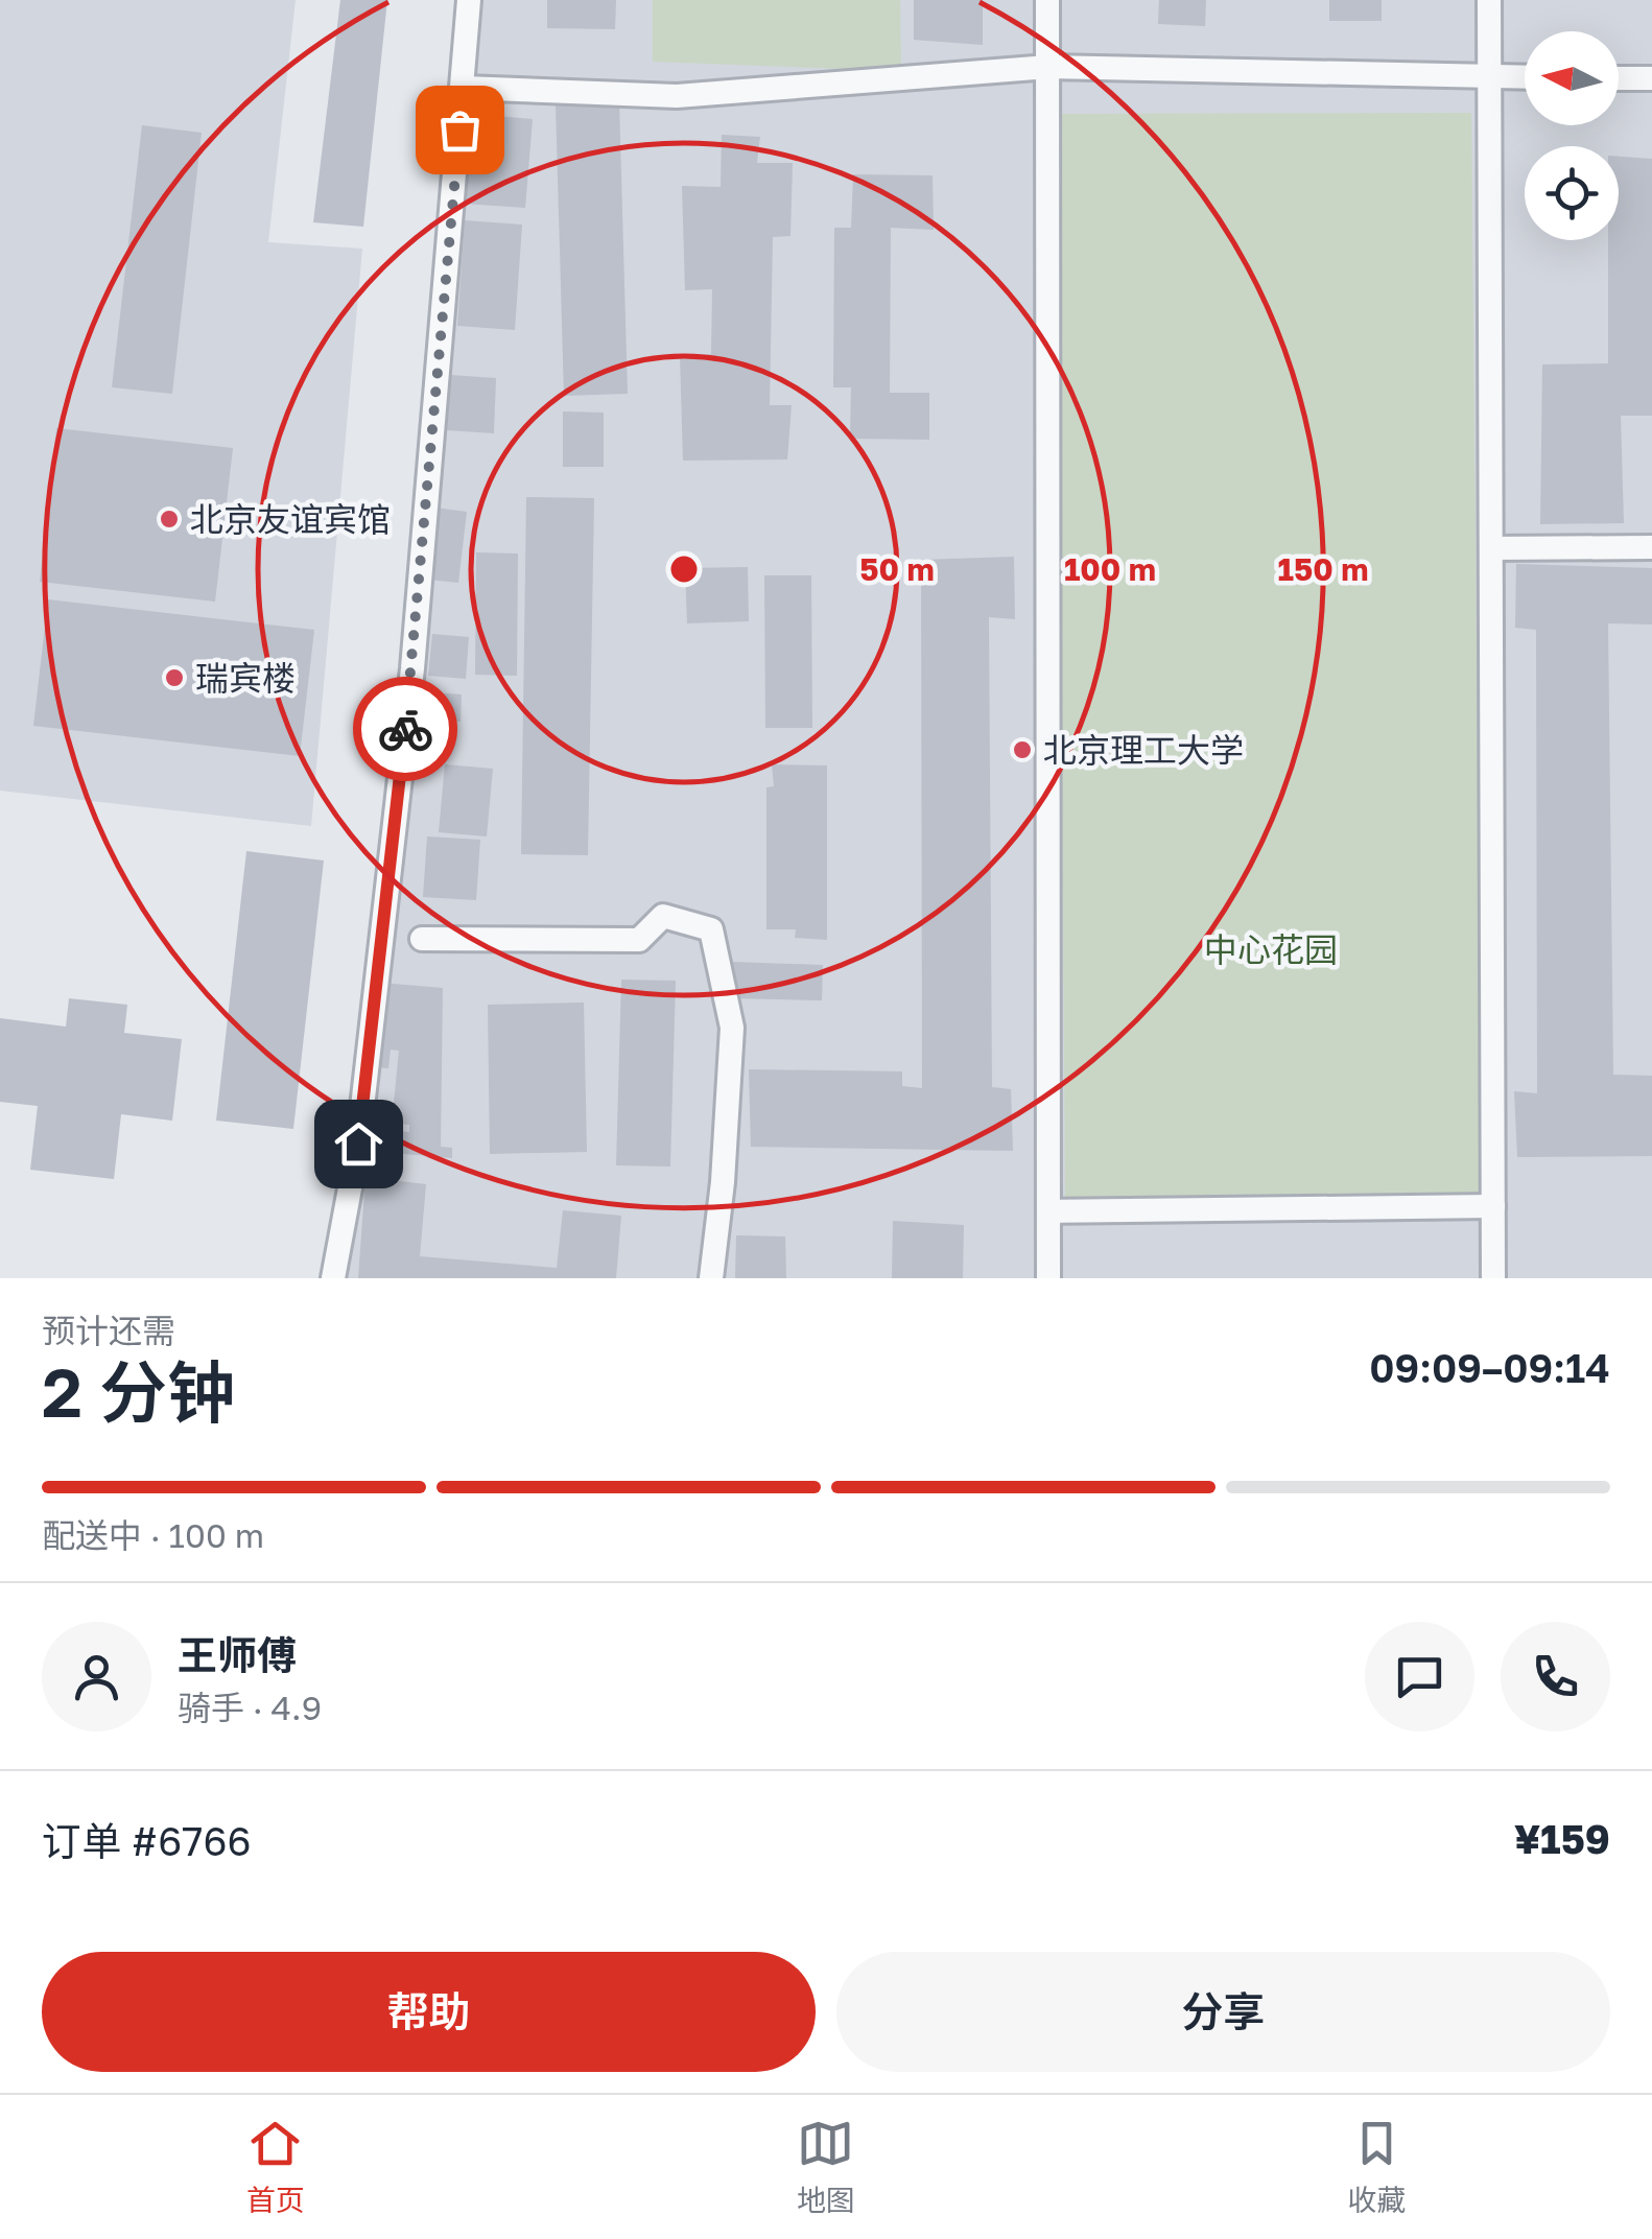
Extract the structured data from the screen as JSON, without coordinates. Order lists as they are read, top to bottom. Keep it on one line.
{"parks":["中心花园"],"places":["北京友谊宾馆","瑞宾楼","北京理工大学"],"north":"left","page":{"heading":["2 分钟","预计还需","09:09–09:14"],"panel":["王师傅","骑手 · 4.9","订单 #6766","¥159"],"bar":"配送中 · 100 m","buttons":["帮助","分享"],"tabs":["首页","地图","收藏"]},"rings":["50 m","100 m","150 m"]}
